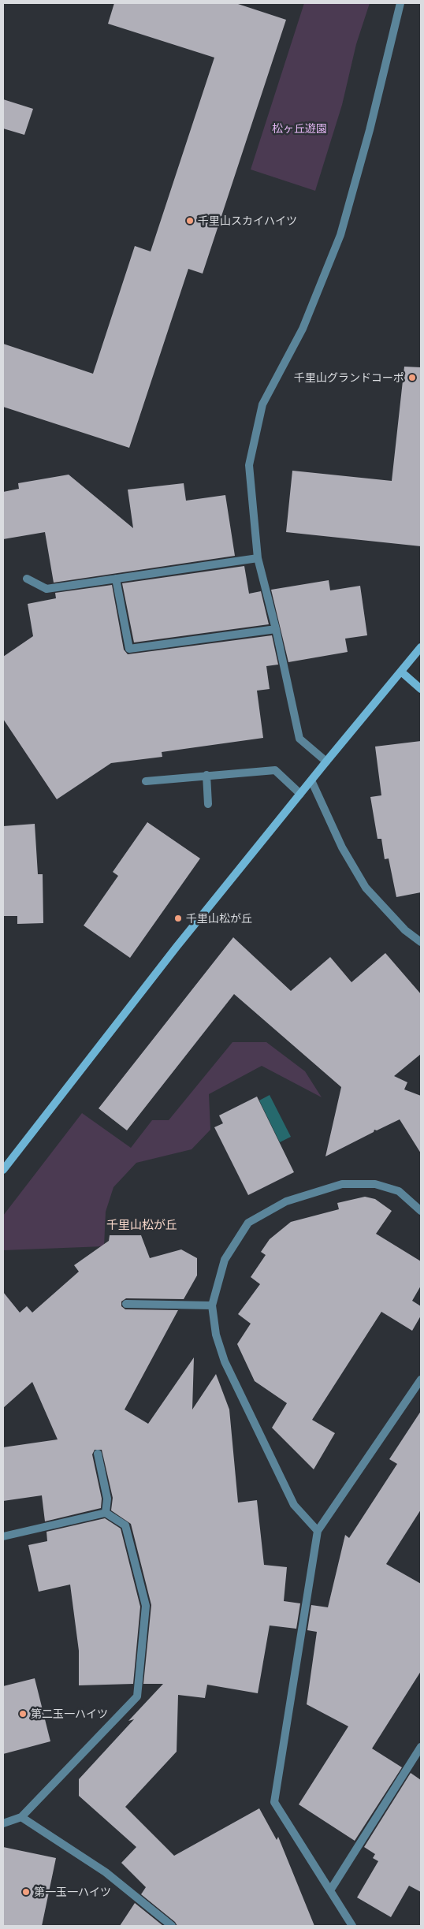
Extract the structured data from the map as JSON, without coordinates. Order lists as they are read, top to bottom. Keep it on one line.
{"districts":["千里山松が丘"],"parks":["松ヶ丘遊園"],"places":["千里山スカイハイツ","千里山グランドコーポ","千里山松が丘","第二玉一ハイツ","第一玉一ハイツ"]}
